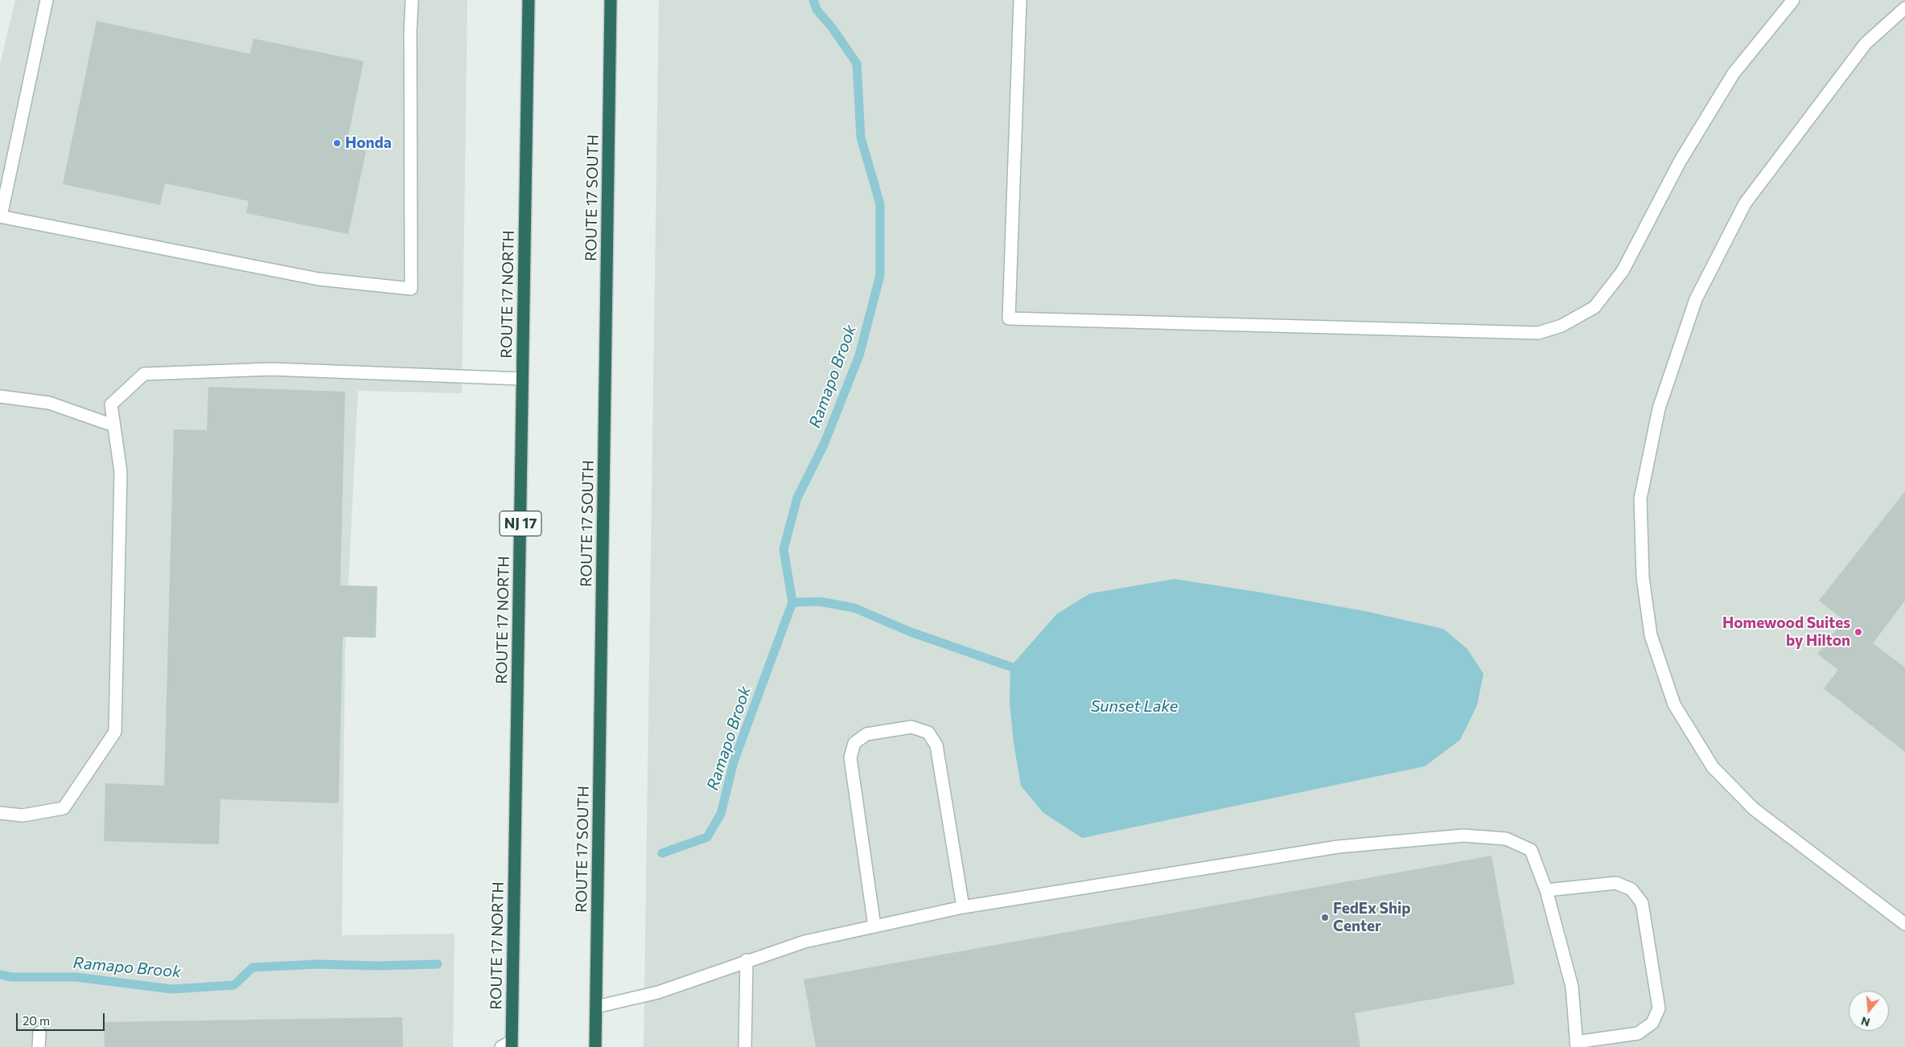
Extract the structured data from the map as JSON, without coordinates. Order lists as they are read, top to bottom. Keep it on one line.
{"streets":{"highway":["ROUTE 17 SOUTH","ROUTE 17 NORTH","NJ 17"]},"water":["Ramapo Brook","Sunset Lake"],"places":["Honda","Homewood Suites by Hilton","FedEx Ship Center"],"scale_bar":"20 m","north":"bottom"}
